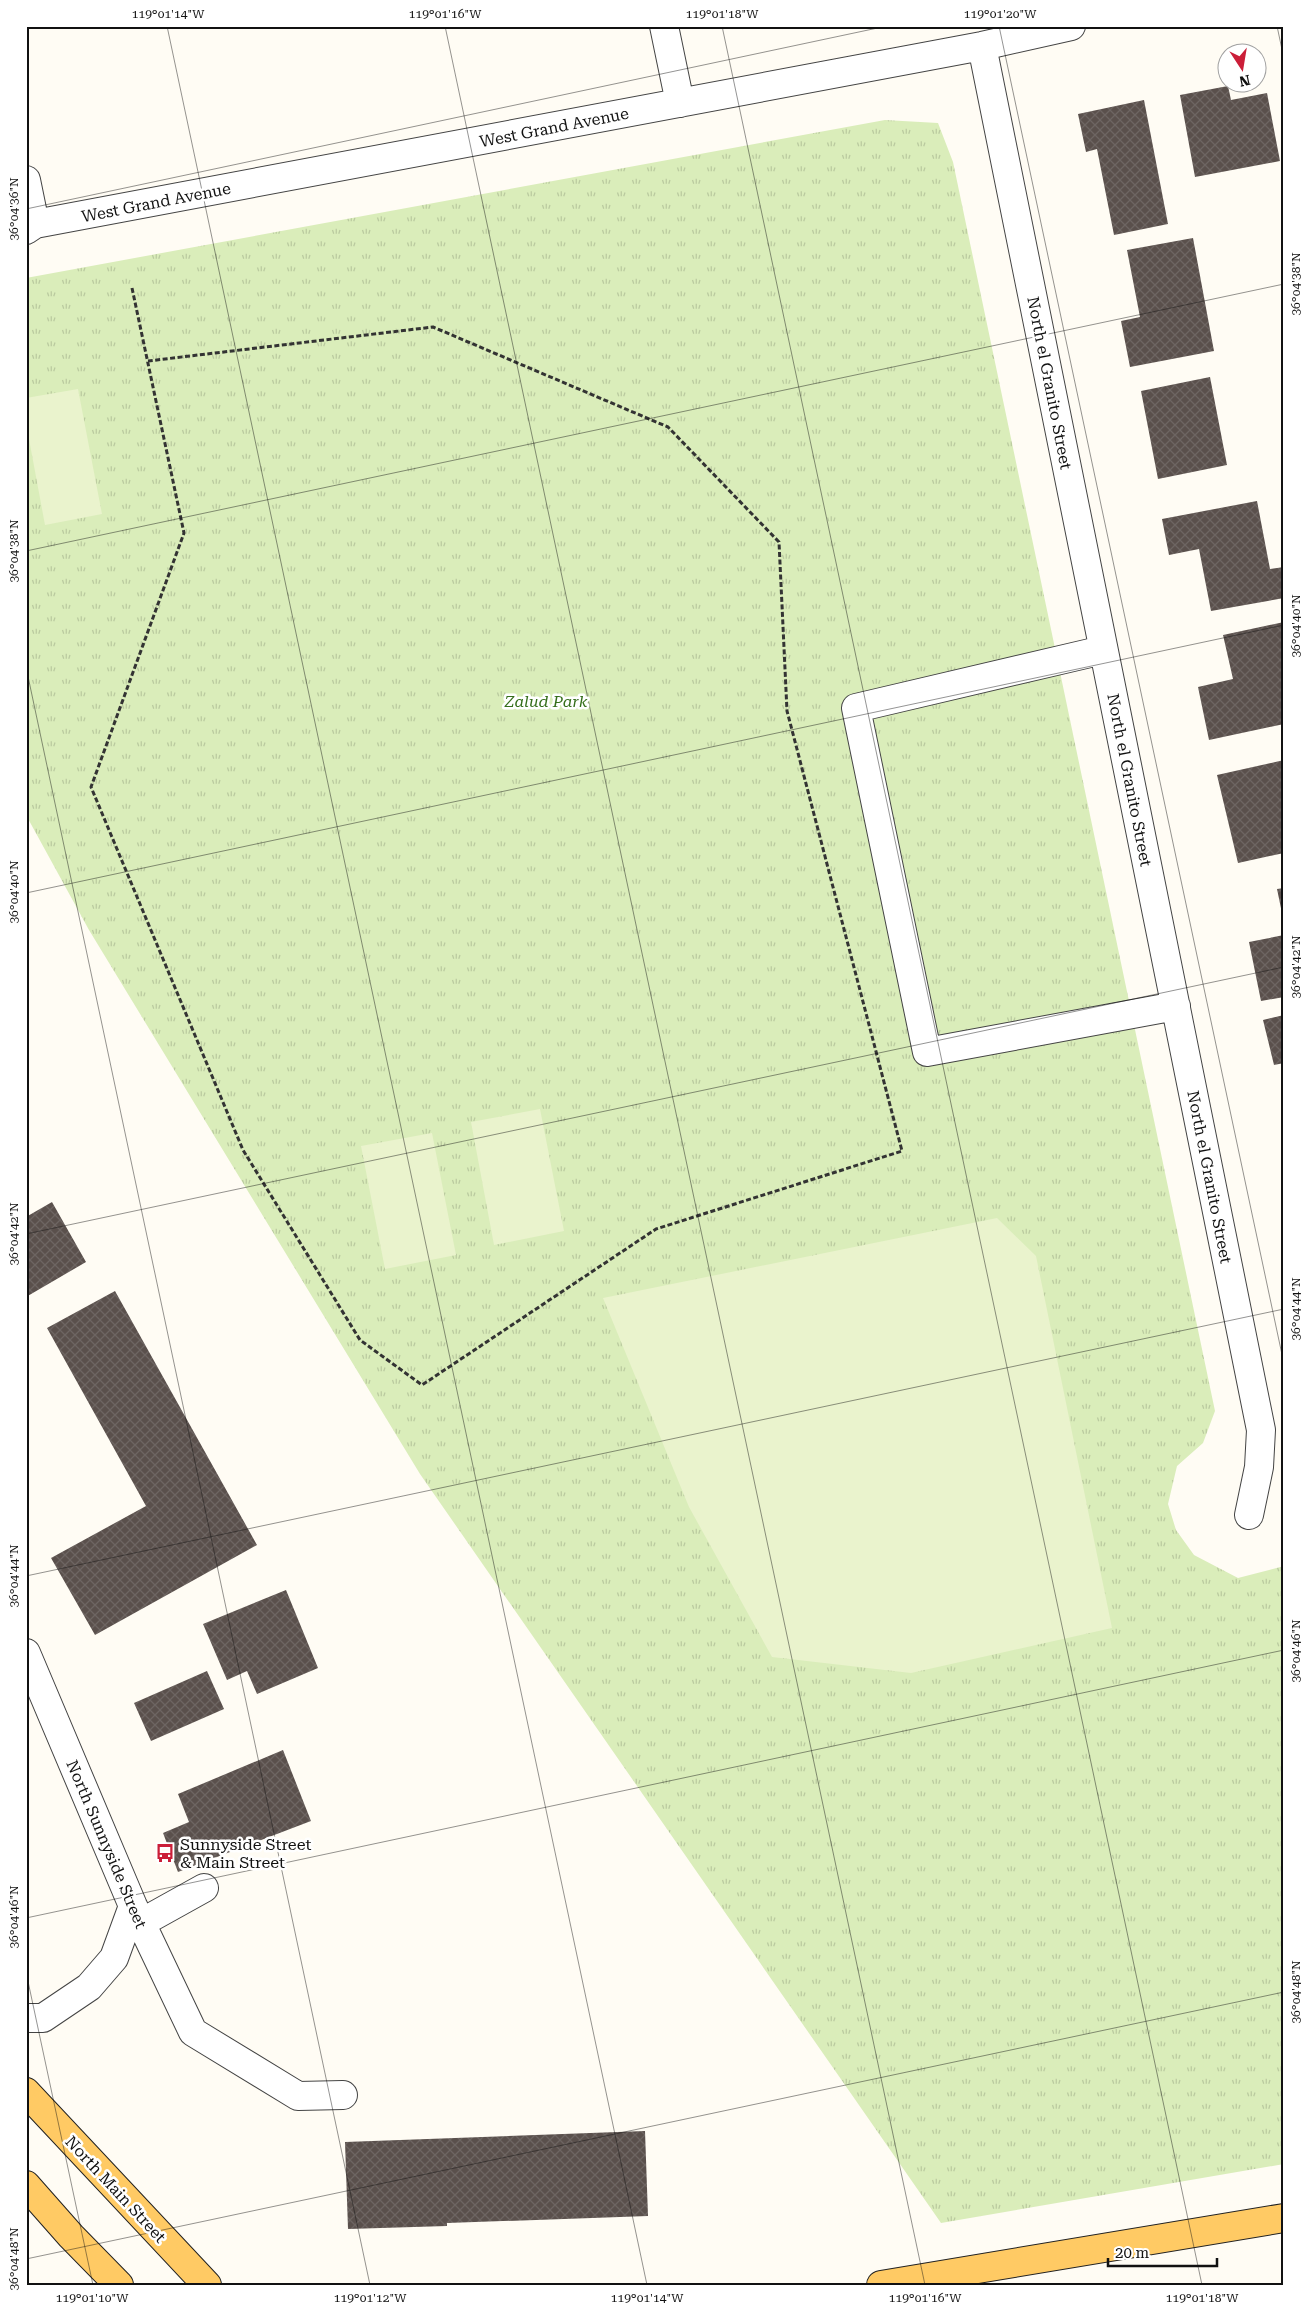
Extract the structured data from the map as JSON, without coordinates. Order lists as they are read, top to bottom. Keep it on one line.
{"streets":{"main road":["North Main Street"],"street":["West Grand Avenue","North el Granito Street","North Sunnyside Street"]},"crossings":[["West Grand Avenue","North el Granito Street"]],"parks":["Zalud Park"],"places":{"bus stop":["Sunnyside Street & Main Street"]},"scale_bar":"20 m","north":"bottom","coordinates":["119°01'14\"W","119°01'16\"W","119°01'18\"W","119°01'20\"W","36°04'36\"N","36°04'38\"N","36°04'40\"N","36°04'42\"N","36°04'44\"N","36°04'46\"N","36°04'48\"N","119°01'10\"W","119°01'12\"W"]}
